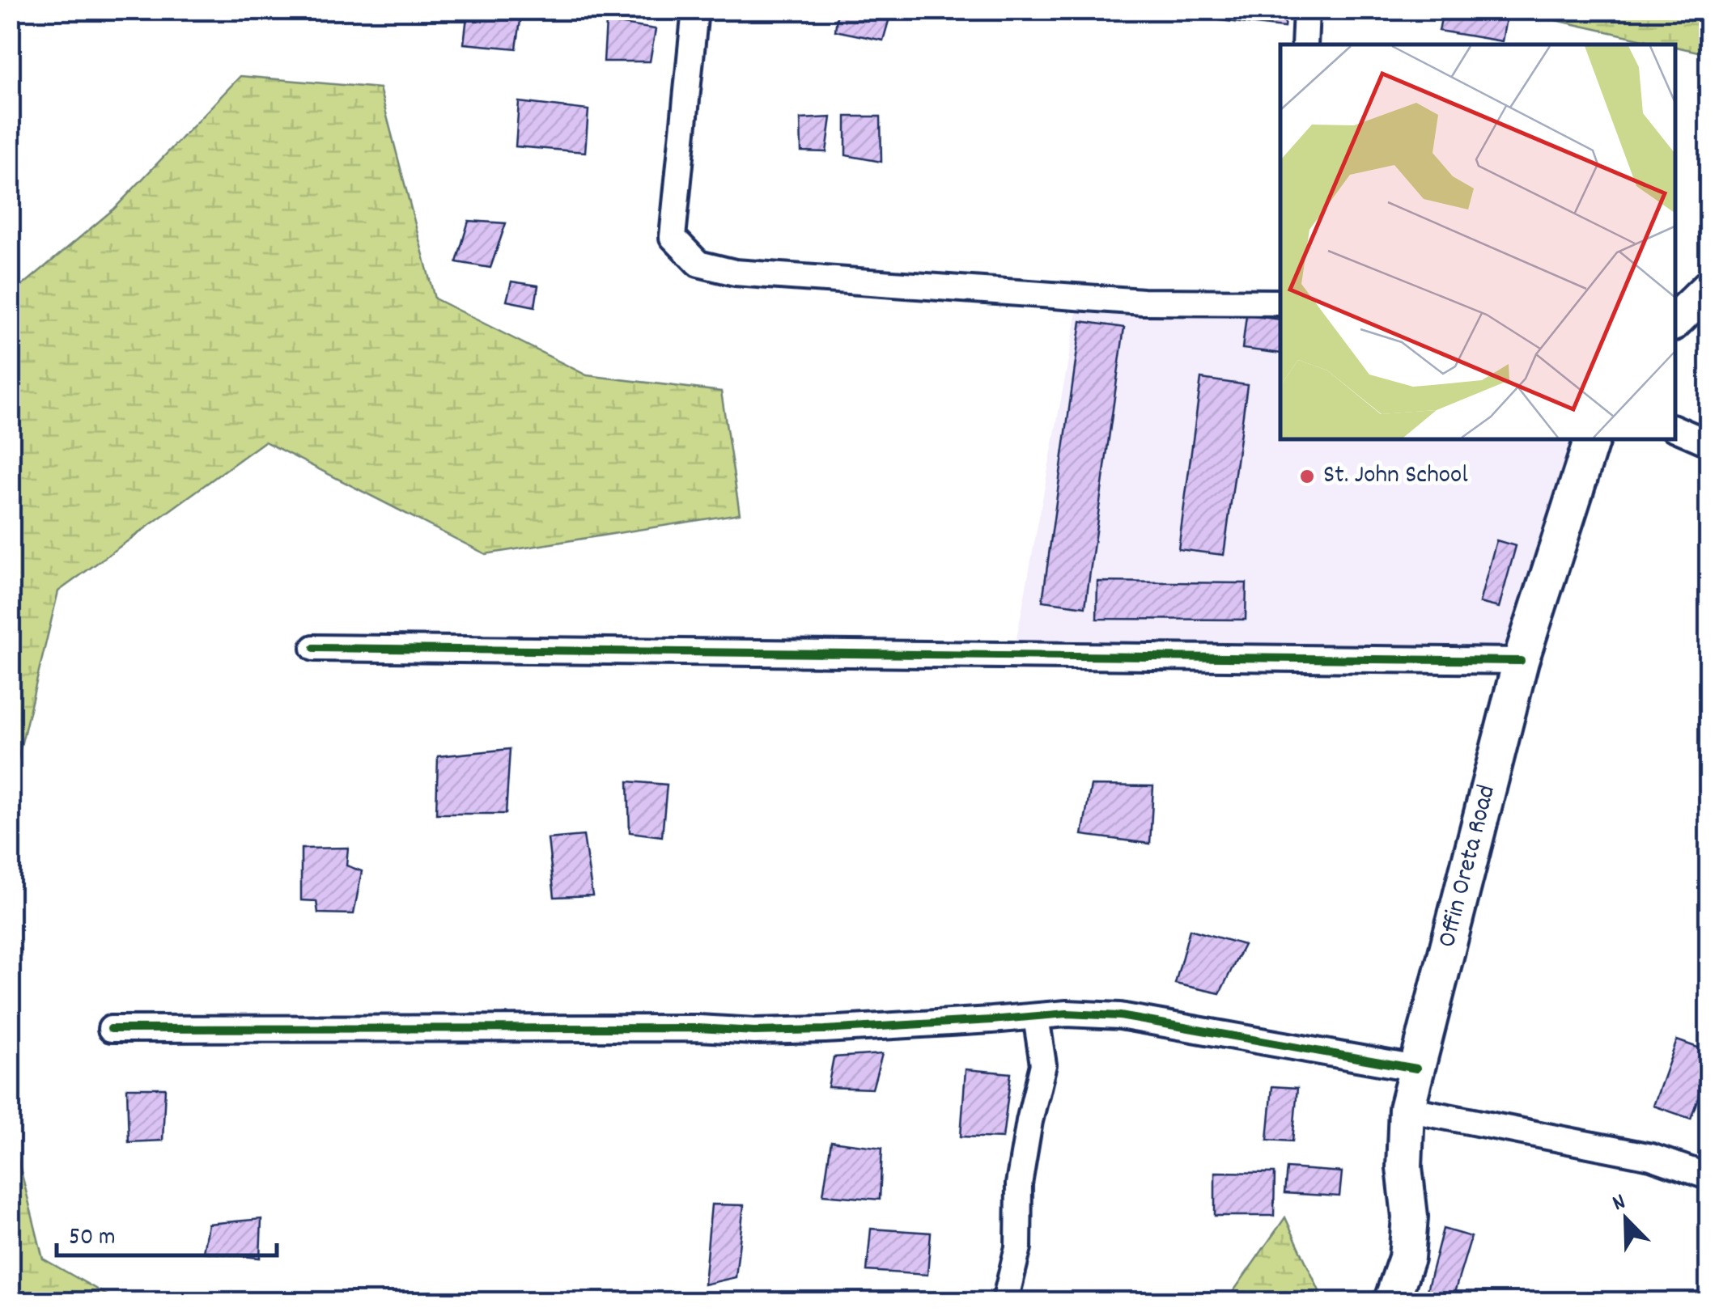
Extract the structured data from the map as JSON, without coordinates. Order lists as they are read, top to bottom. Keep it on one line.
{"streets":{"street":["Offin Oreta Road"]},"places":["St. John School"],"scale_bar":"50 m","north":"top left"}
